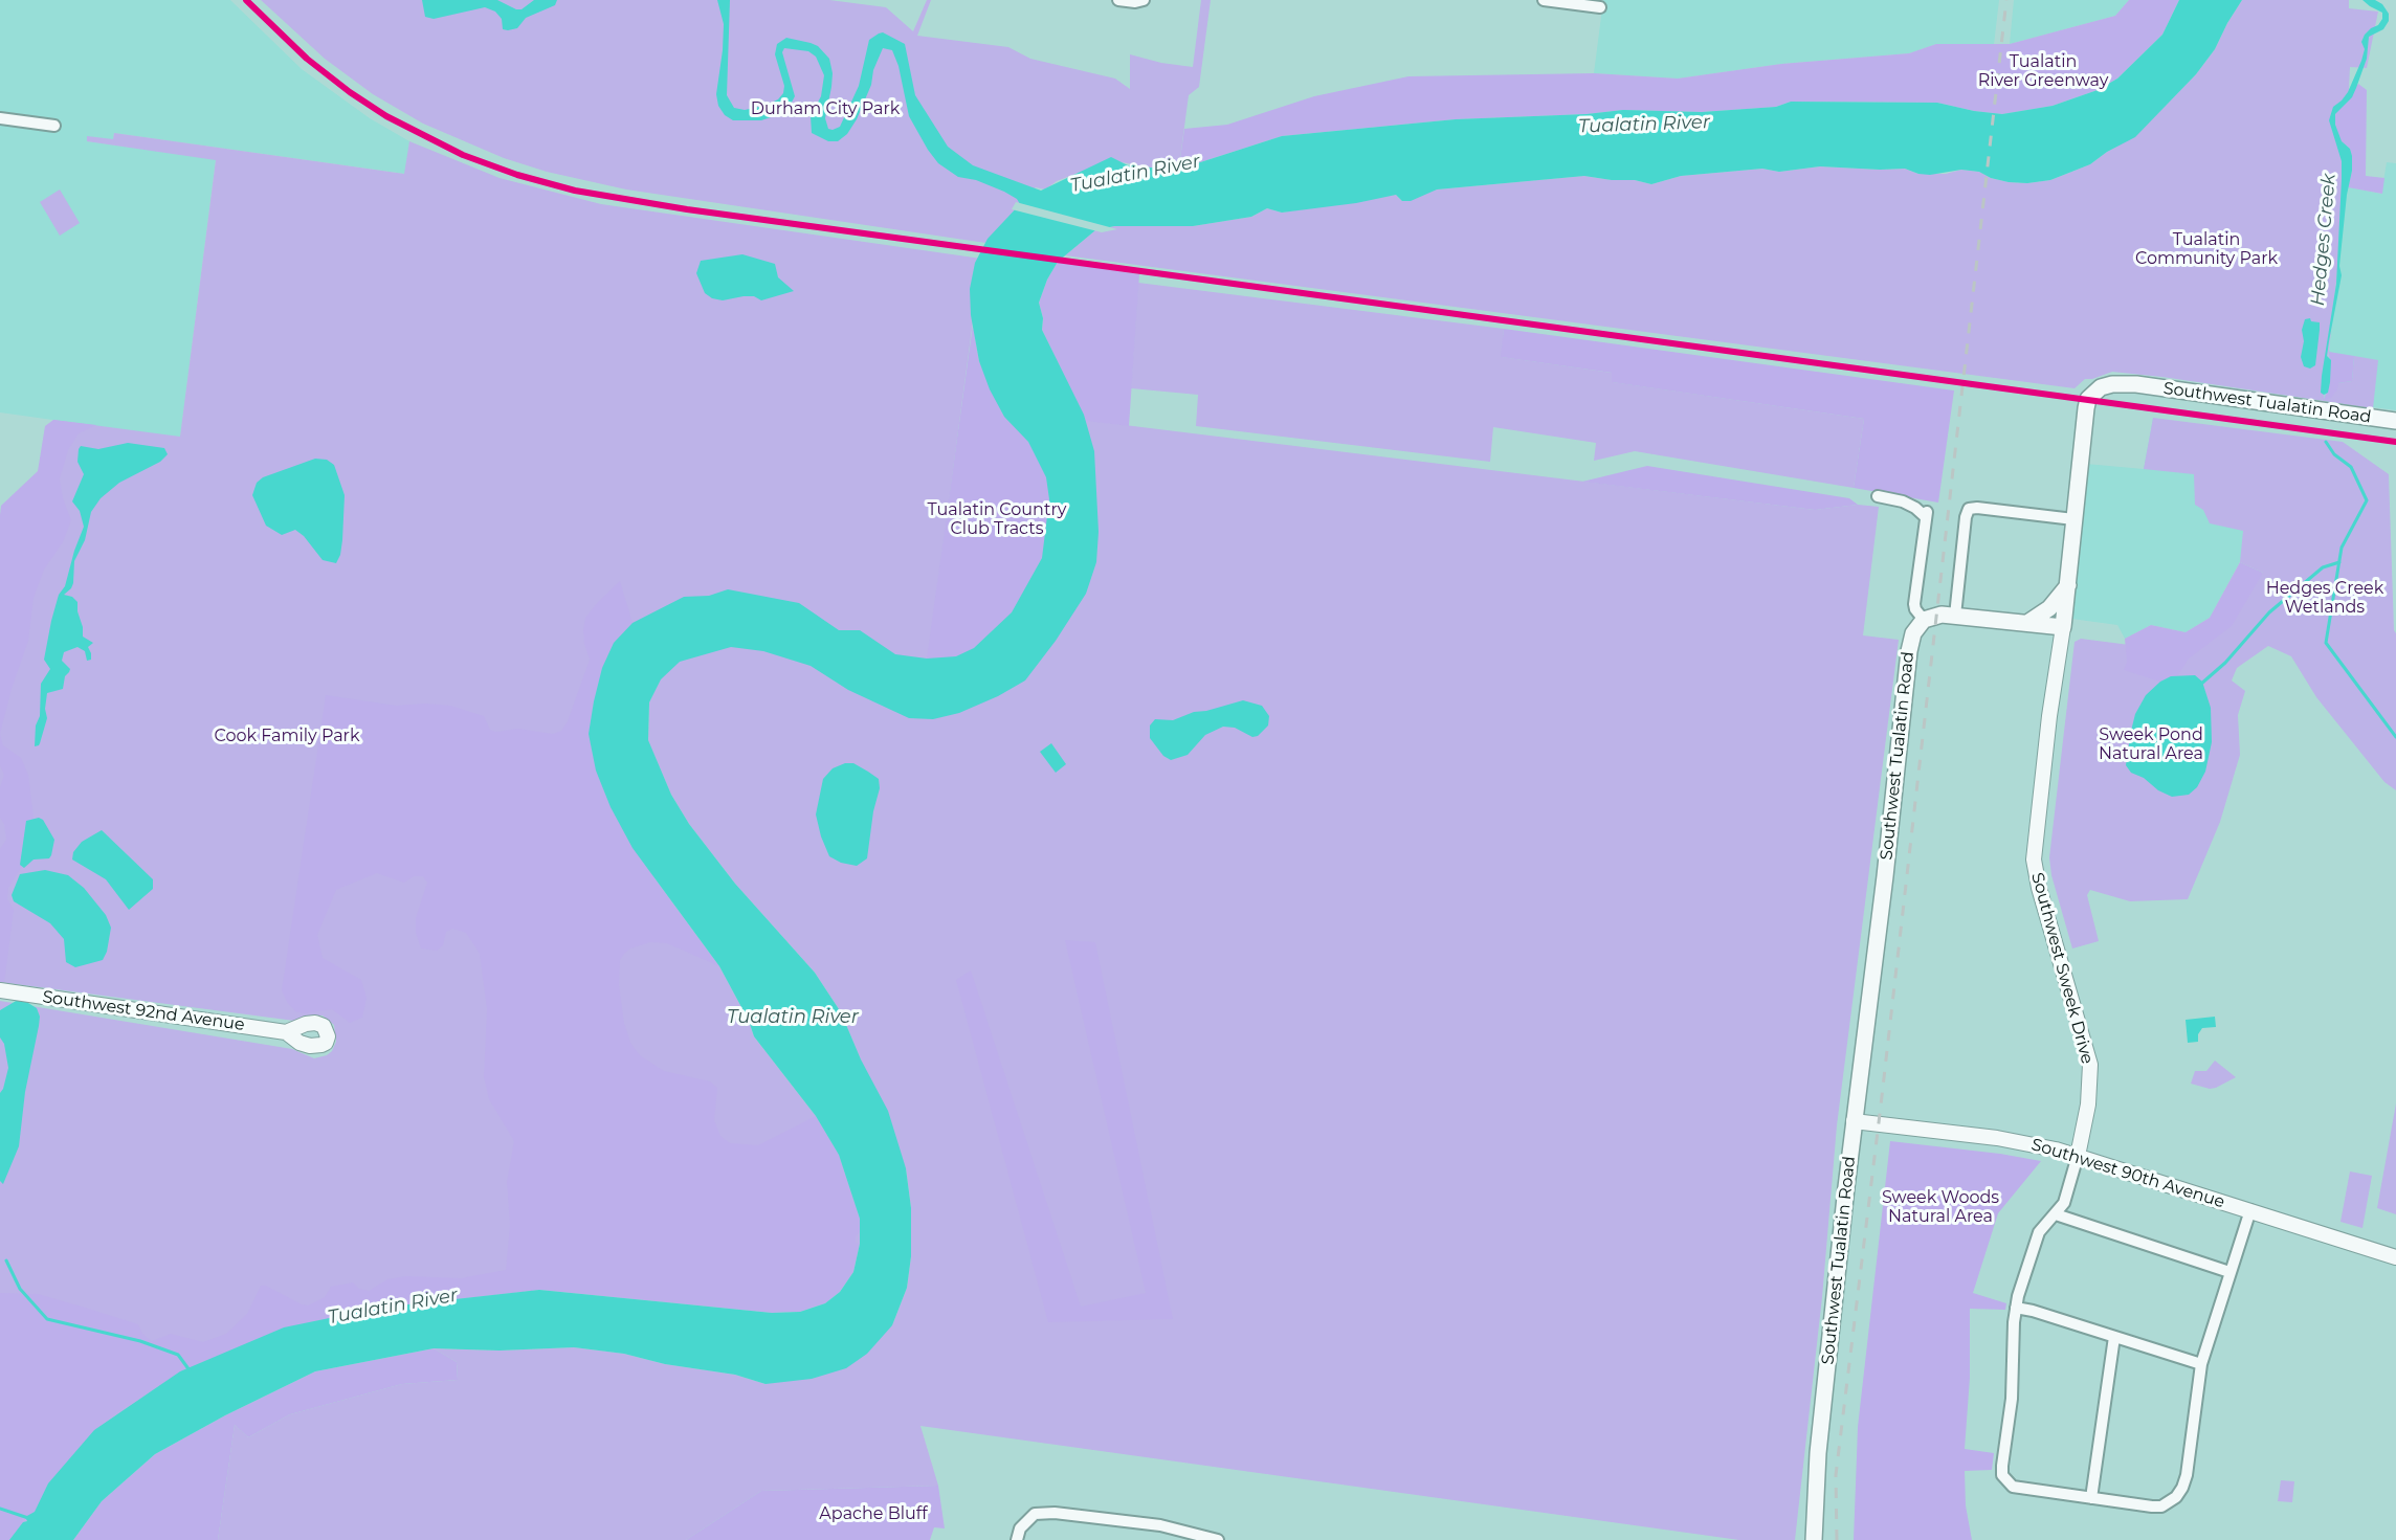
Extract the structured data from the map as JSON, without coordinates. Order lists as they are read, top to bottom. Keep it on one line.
{"streets":{"main road":["Southwest Tualatin Road"],"street":["Southwest Sweek Drive","Southwest 92nd Avenue","Southwest 90th Avenue"]},"crossings":[["Southwest Tualatin Road","Southwest Sweek Drive"],["Southwest Tualatin Road","Southwest 90th Avenue"],["Southwest Sweek Drive","Southwest 90th Avenue"]],"water":["Tualatin River","Hedges Creek"],"parks":["Tualatin River Greenway","Durham City Park","Tualatin Community Park","Tualatin Country Club Tracts","Hedges Creek Wetlands","Sweek Pond Natural Area","Cook Family Park","Sweek Woods Natural Area","Apache Bluff"]}
